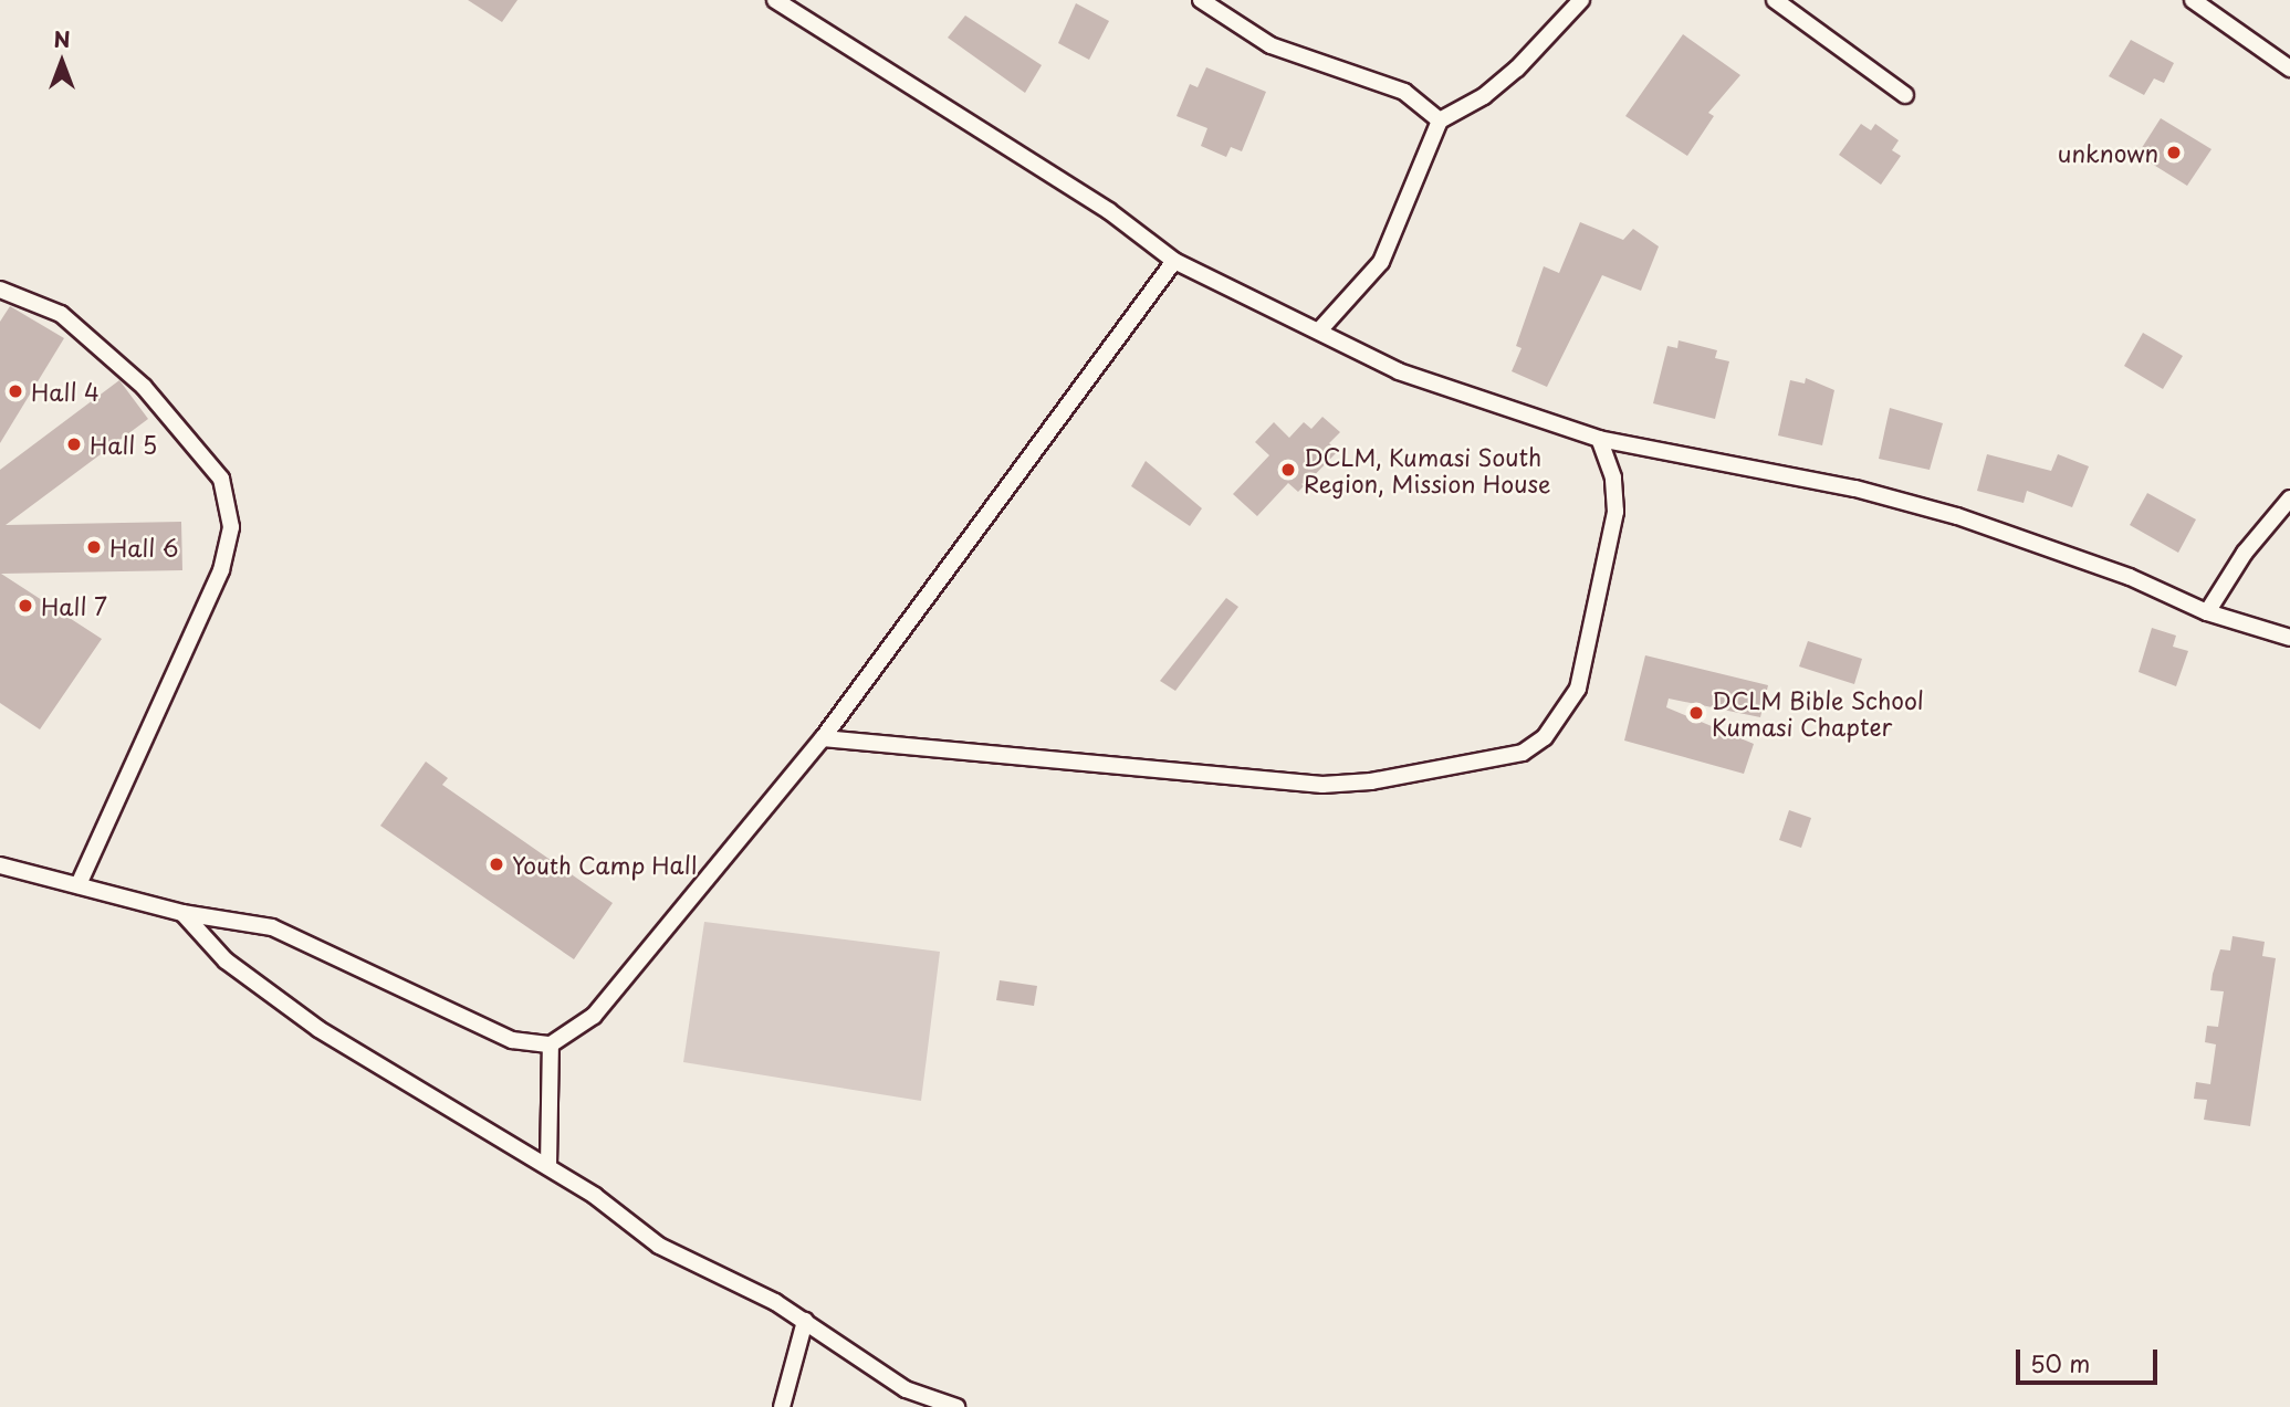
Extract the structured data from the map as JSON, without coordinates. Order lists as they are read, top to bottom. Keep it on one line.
{"places":["unknown","Hall 4","Hall 5","DCLM, Kumasi South Region, Mission House","Hall 6","Hall 7","DCLM Bible School Kumasi Chapter","Youth Camp Hall"],"scale_bar":"50 m","north":"top"}
